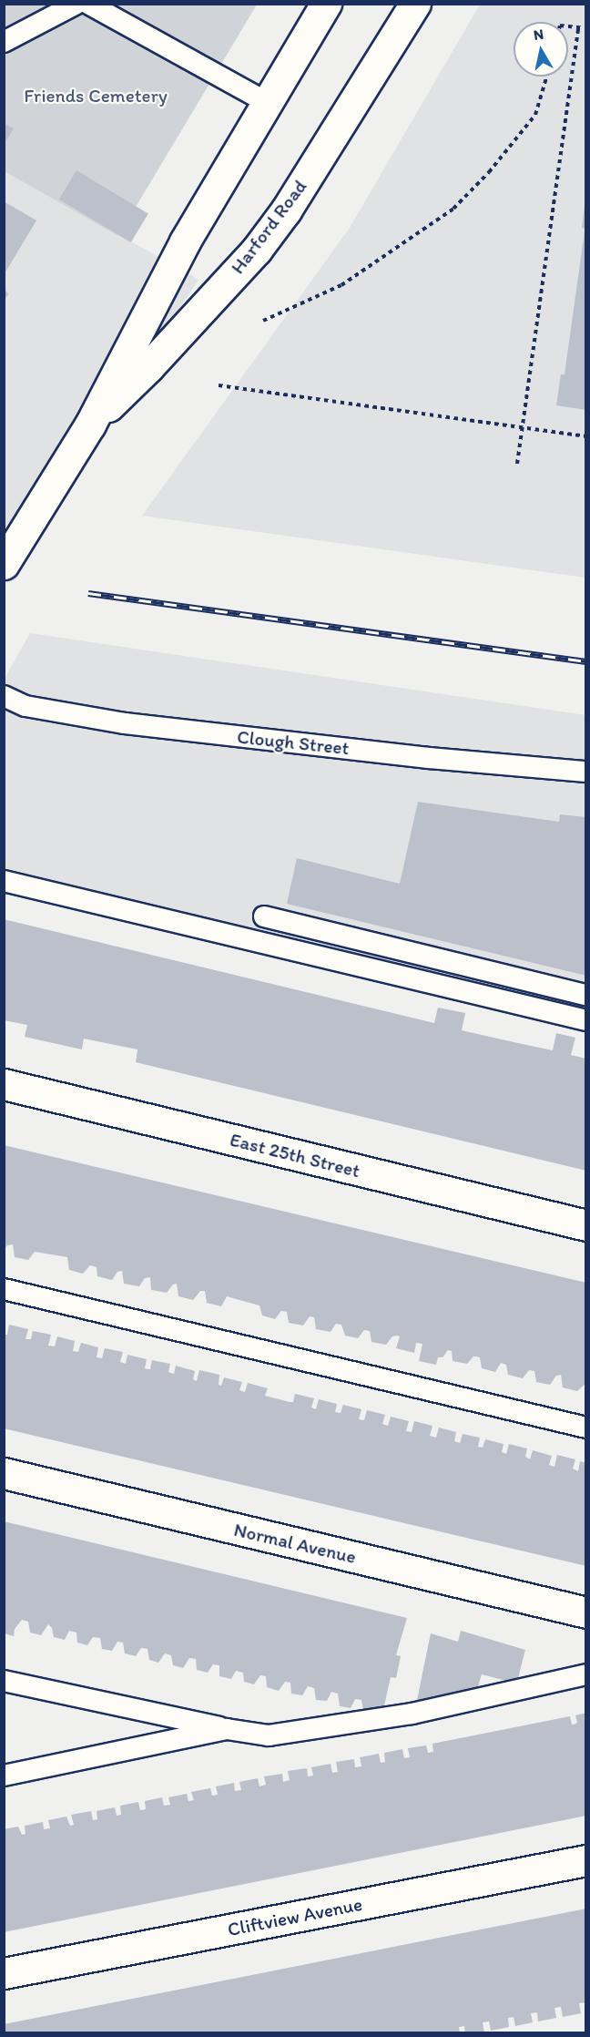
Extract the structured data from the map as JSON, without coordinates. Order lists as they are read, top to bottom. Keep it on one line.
{"streets":{"main road":["Harford Road","East 25th Street","Normal Avenue","Cliftview Avenue"],"lane":["Clough Street"]},"parks":["Friends Cemetery"],"north":"top"}
